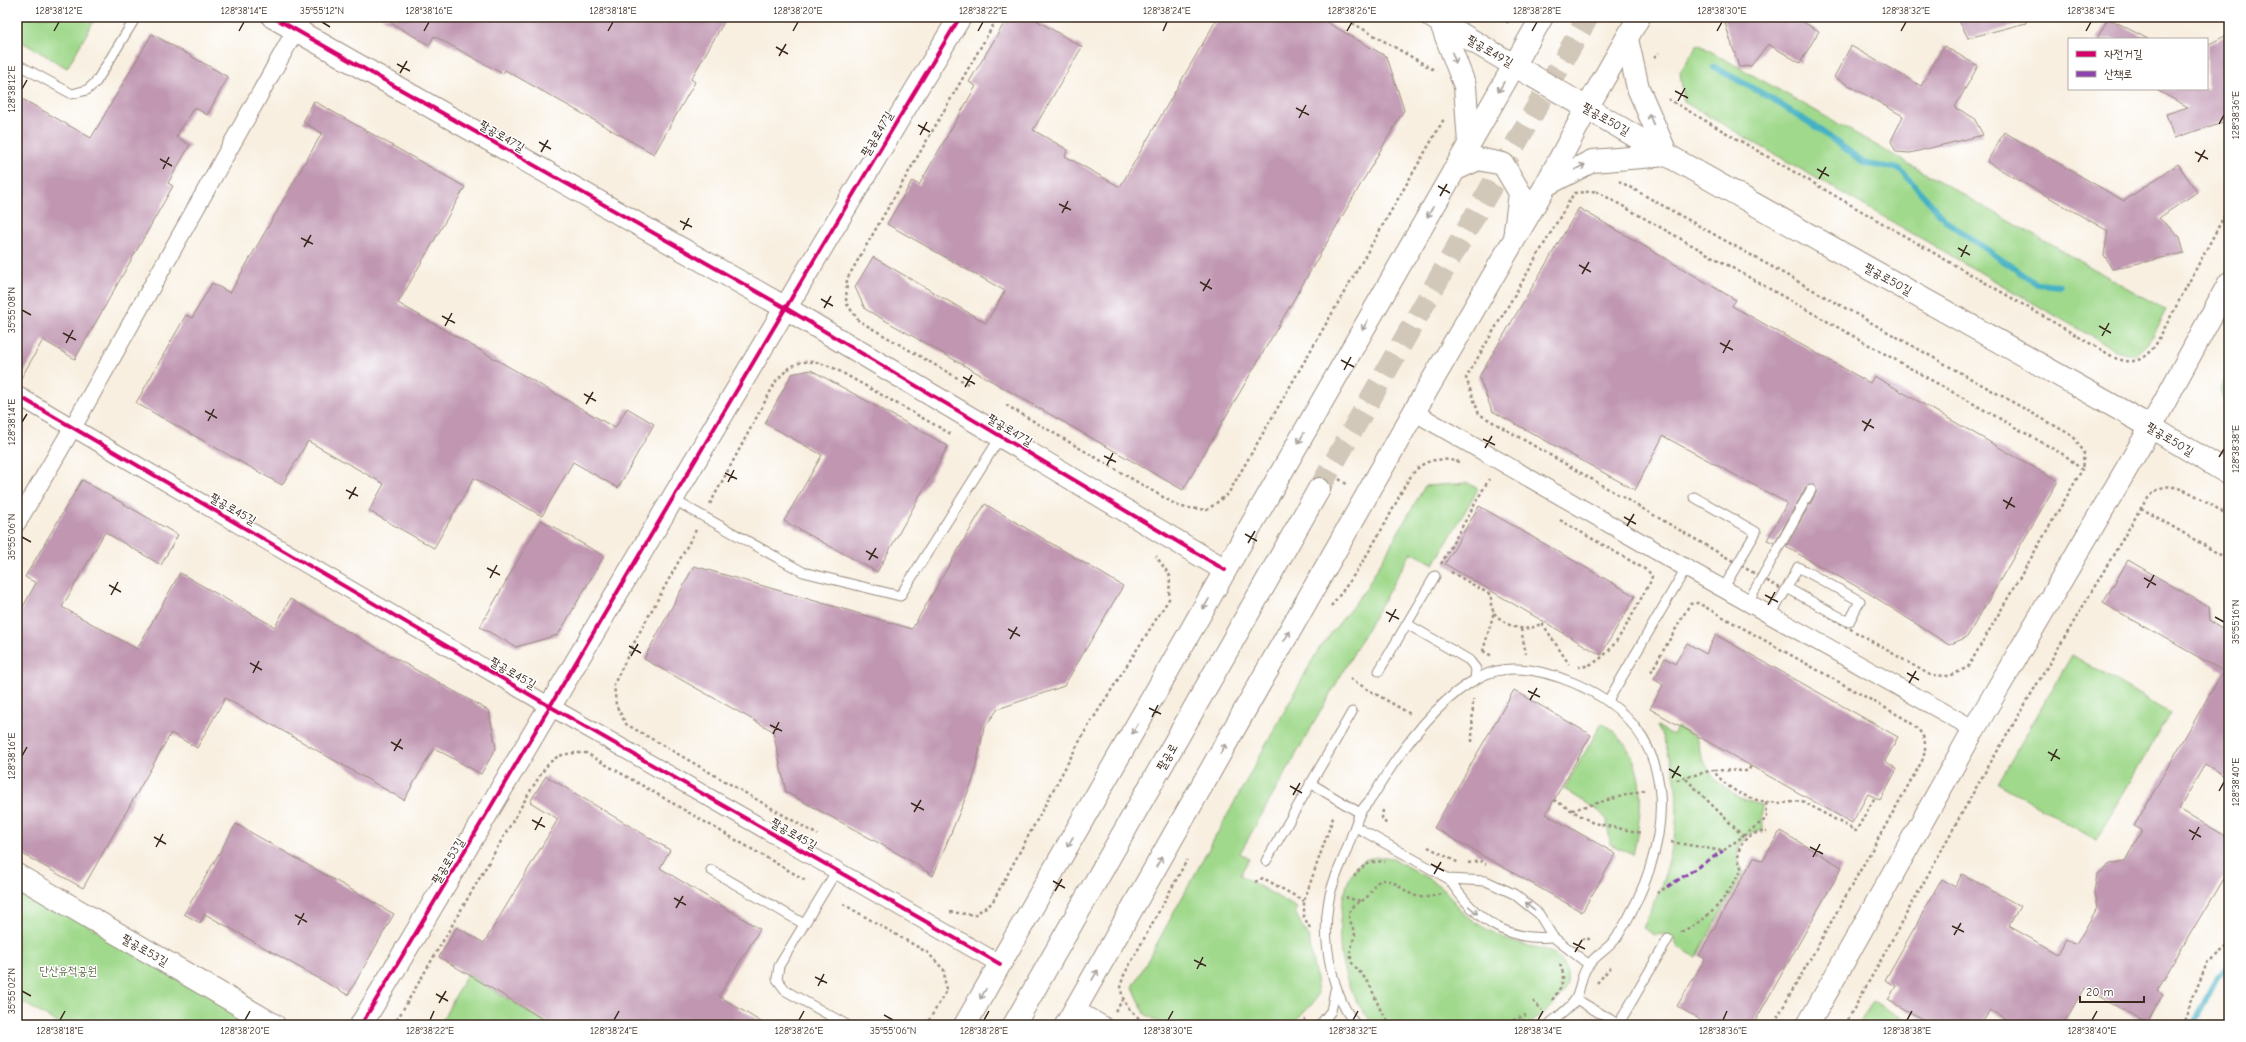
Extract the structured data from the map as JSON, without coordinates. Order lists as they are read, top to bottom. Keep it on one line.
{"streets":{"main road":["팔공로49길","팔공로50길","팔공로47길","팔공로","팔공로53길"],"street":["팔공로45길"]},"crossings":[["팔공로49길","팔공로50길"],["팔공로47길","팔공로53길"],["팔공로45길","팔공로53길"]],"parks":["단산유적공원"],"legend":["자전거길","산책로"],"scale_bar":"20 m","coordinates":["128°38'12\"E","128°38'14\"E","35°55'12\"N","128°38'16\"E","128°38'18\"E","128°38'20\"E","128°38'22\"E","128°38'24\"E","128°38'26\"E","128°38'28\"E","128°38'30\"E","128°38'32\"E","128°38'34\"E","128°38'36\"E","35°55'08\"N","128°38'38\"E","35°55'06\"N","35°55'16\"N","128°38'40\"E","35°55'02\"N"]}
